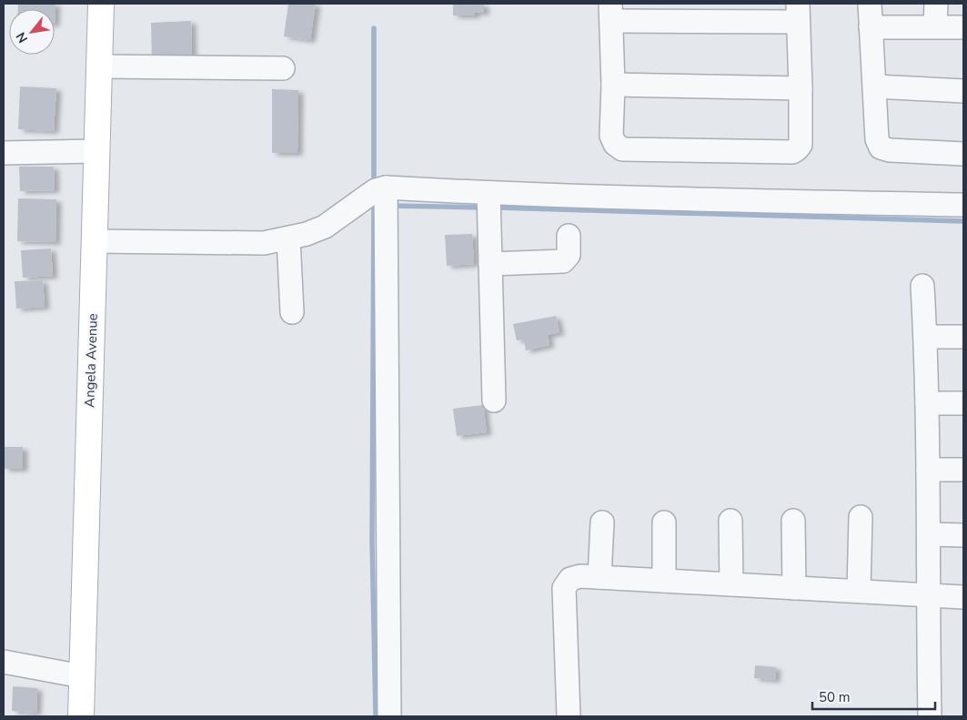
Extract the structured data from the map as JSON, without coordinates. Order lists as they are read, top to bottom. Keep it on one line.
{"streets":{"main road":["Angela Avenue"]},"scale_bar":"50 m","north":"bottom left"}
